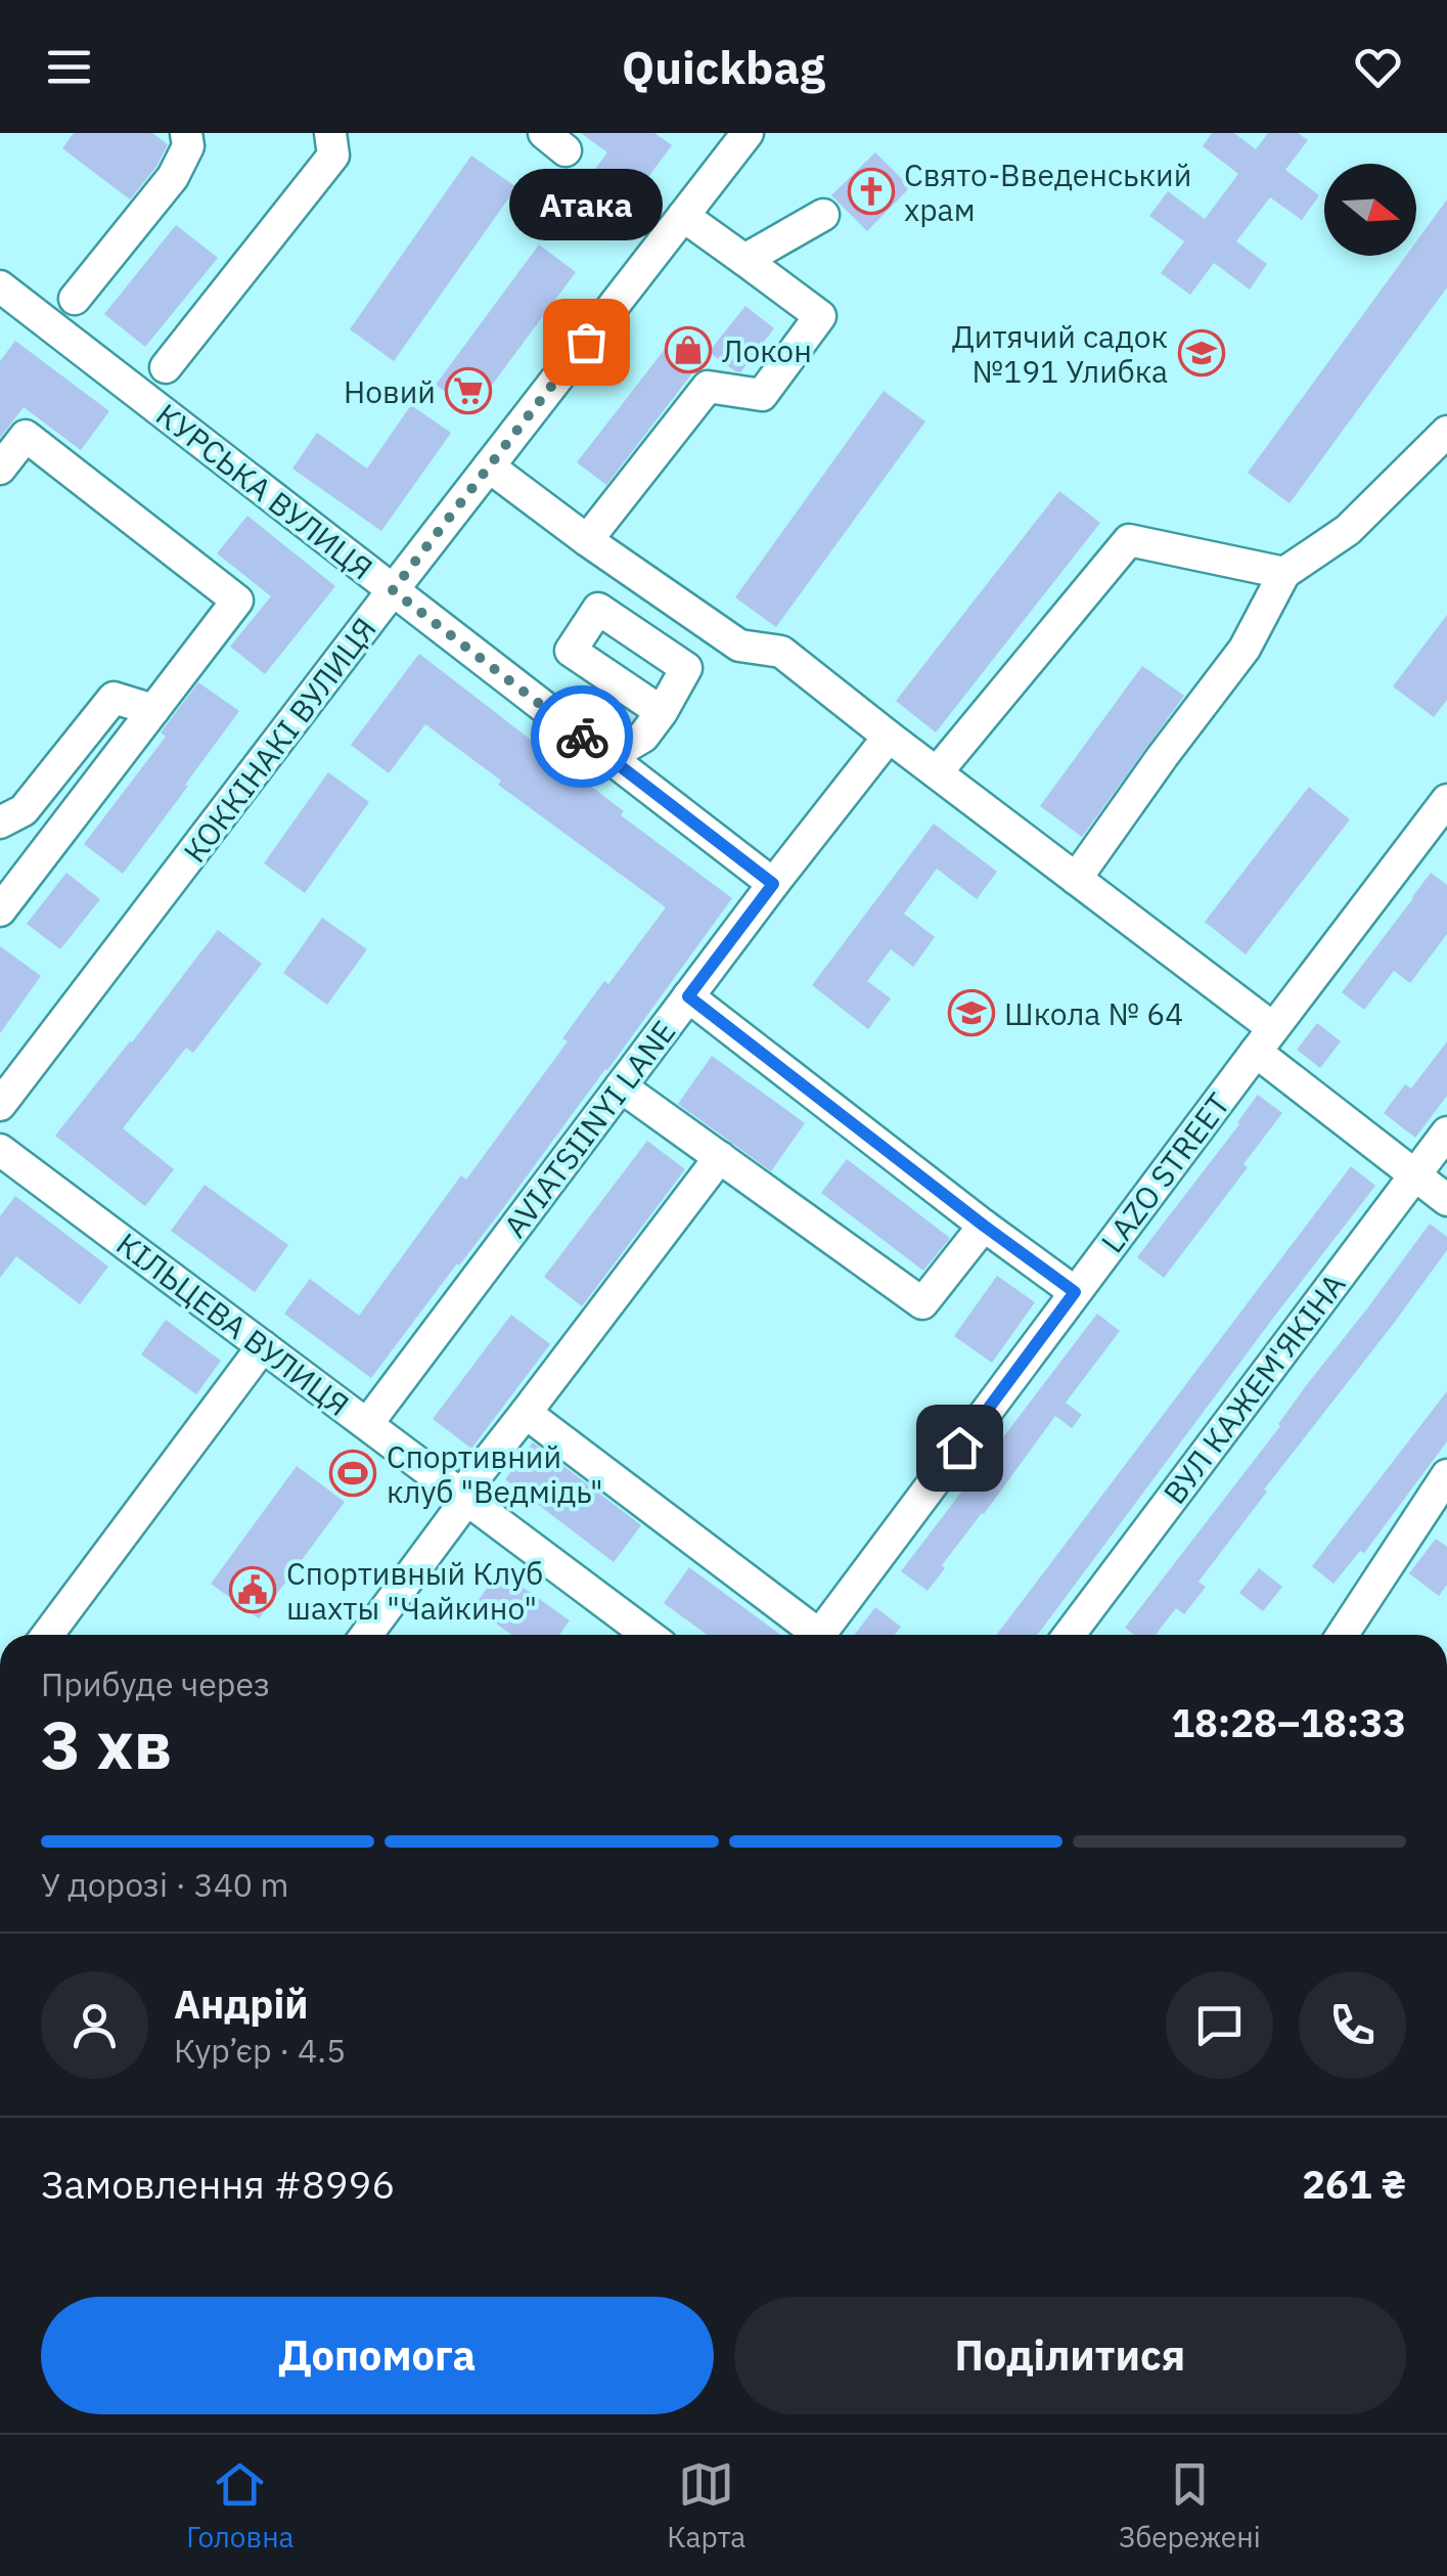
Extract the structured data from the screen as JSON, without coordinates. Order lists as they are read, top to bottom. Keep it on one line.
{"streets":{"street":["КУРСЬКА ВУЛИЦЯ","КОККІНАКІ ВУЛИЦЯ","AVIATSIINYI LANE","LAZO STREET","КІЛЬЦЕВА ВУЛИЦЯ","ВУЛ КАЖЕМ'ЯКІНА"]},"crossings":[["КУРСЬКА ВУЛИЦЯ","КОККІНАКІ ВУЛИЦЯ"],["КУРСЬКА ВУЛИЦЯ","AVIATSIINYI LANE"],["AVIATSIINYI LANE","КІЛЬЦЕВА ВУЛИЦЯ"]],"places":{"church":["Свято-Введенський храм"],"other":["Атака"],"shop":["Локон"],"school or university":["Дитячий садок №191 Улибка","Школа № 64"],"supermarket":["Новий"],"sports":["Спортивний клуб \"Ведмідь\""],"public building":["Спортивный Клуб шахты \"Чайкино\""]},"north":"right","page":{"header":"Quickbag","bubble":"Атака","heading":["3 хв","Прибуде через","18:28–18:33"],"panel":["Андрій","Кур’єр · 4.5","Замовлення #8996","261 ₴"],"bar":"У дорозі · 340 m","buttons":["Допомога","Поділитися"],"tabs":["Головна","Карта","Збережені"]}}
